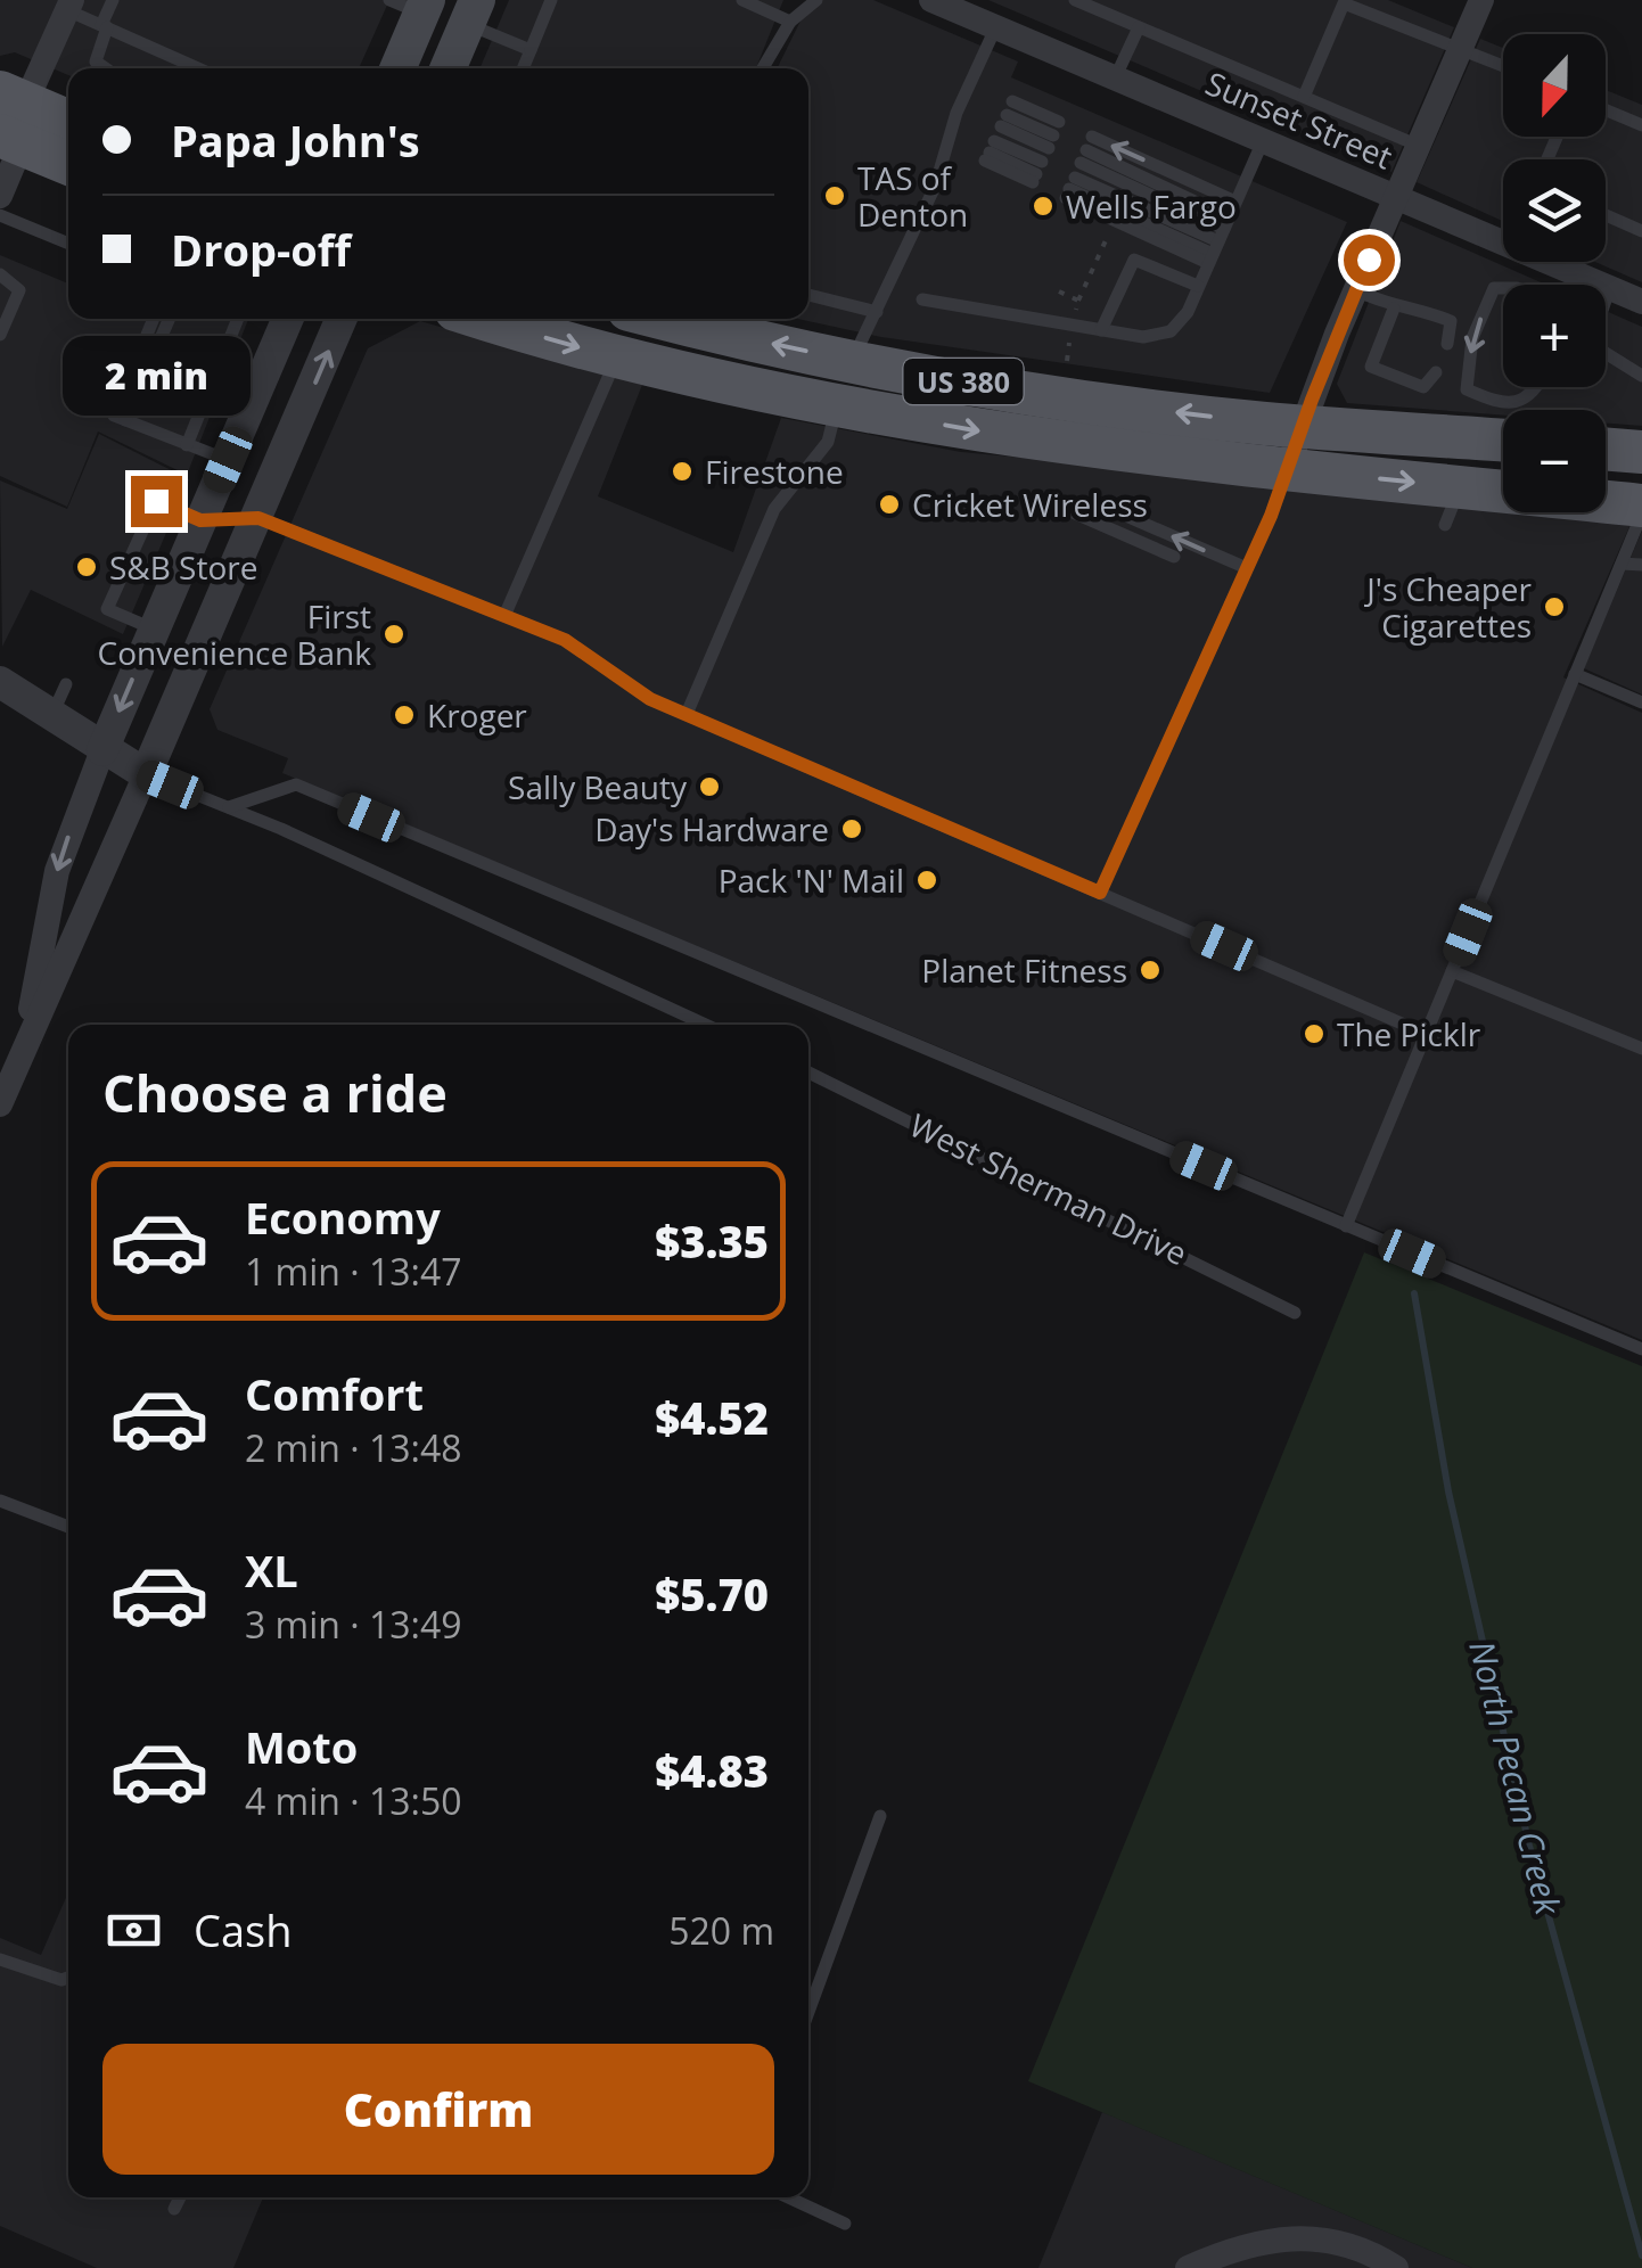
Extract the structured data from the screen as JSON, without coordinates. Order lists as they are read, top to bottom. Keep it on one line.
{"streets":{"main road":["US 380"],"street":["Sunset Street"],"lane":["West Sherman Drive"]},"water":["North Pecan Creek"],"places":["TAS of Denton","Wells Fargo","Firestone","Cricket Wireless","S&B Store","J's Cheaper Cigarettes","First Convenience Bank","Kroger","Sally Beauty","Day's Hardware","Pack 'N' Mail","Planet Fitness","The Picklr"],"north":"bottom","page":{"map_buttons":["+","−"],"banner":["Papa John's","Drop-off"],"bubble":"2 min","heading":"Choose a ride","list":[{"name":"Economy","note":"1 min · 13:47","value":"$3.35"},{"name":"Comfort","note":"2 min · 13:48","value":"$4.52"},{"name":"XL","note":"3 min · 13:49","value":"$5.70"},{"name":"Moto","note":"4 min · 13:50","value":"$4.83"}],"pay":["Cash","520 m"],"buttons":"Confirm"}}
